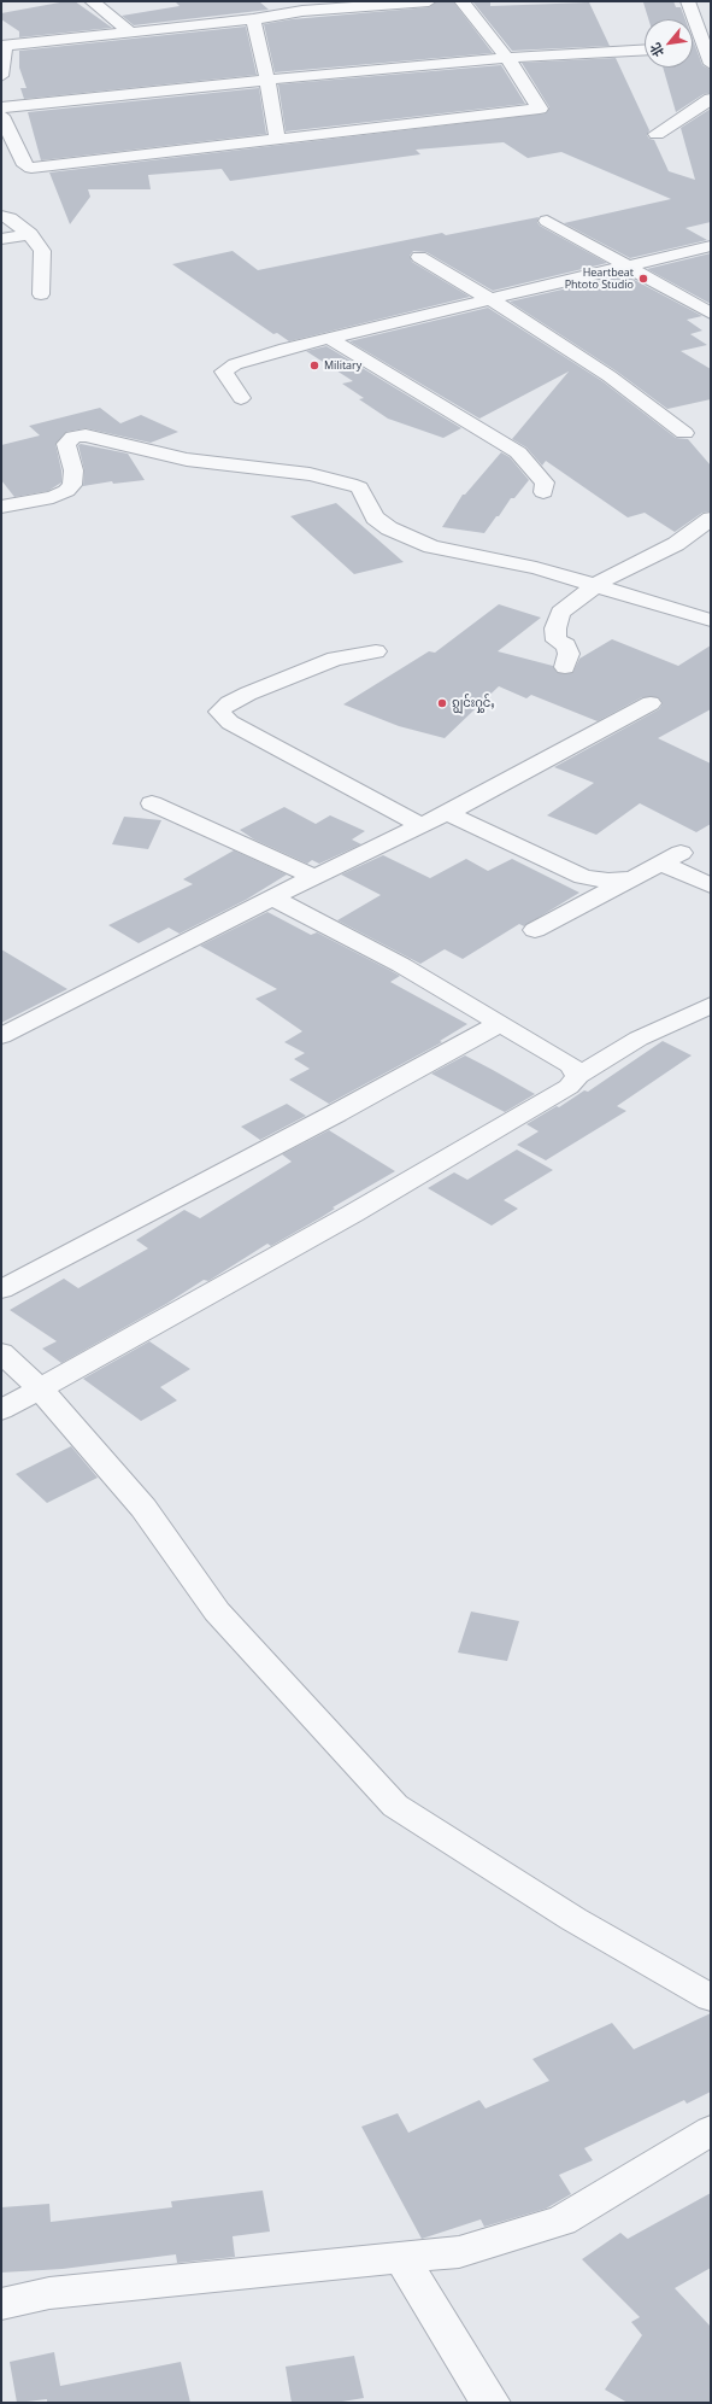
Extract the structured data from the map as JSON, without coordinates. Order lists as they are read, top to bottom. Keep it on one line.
{"places":["Heartbeat Phtoto Studio","Military","ၵျွင်းႁွင်ႇ"],"north":"bottom left"}
